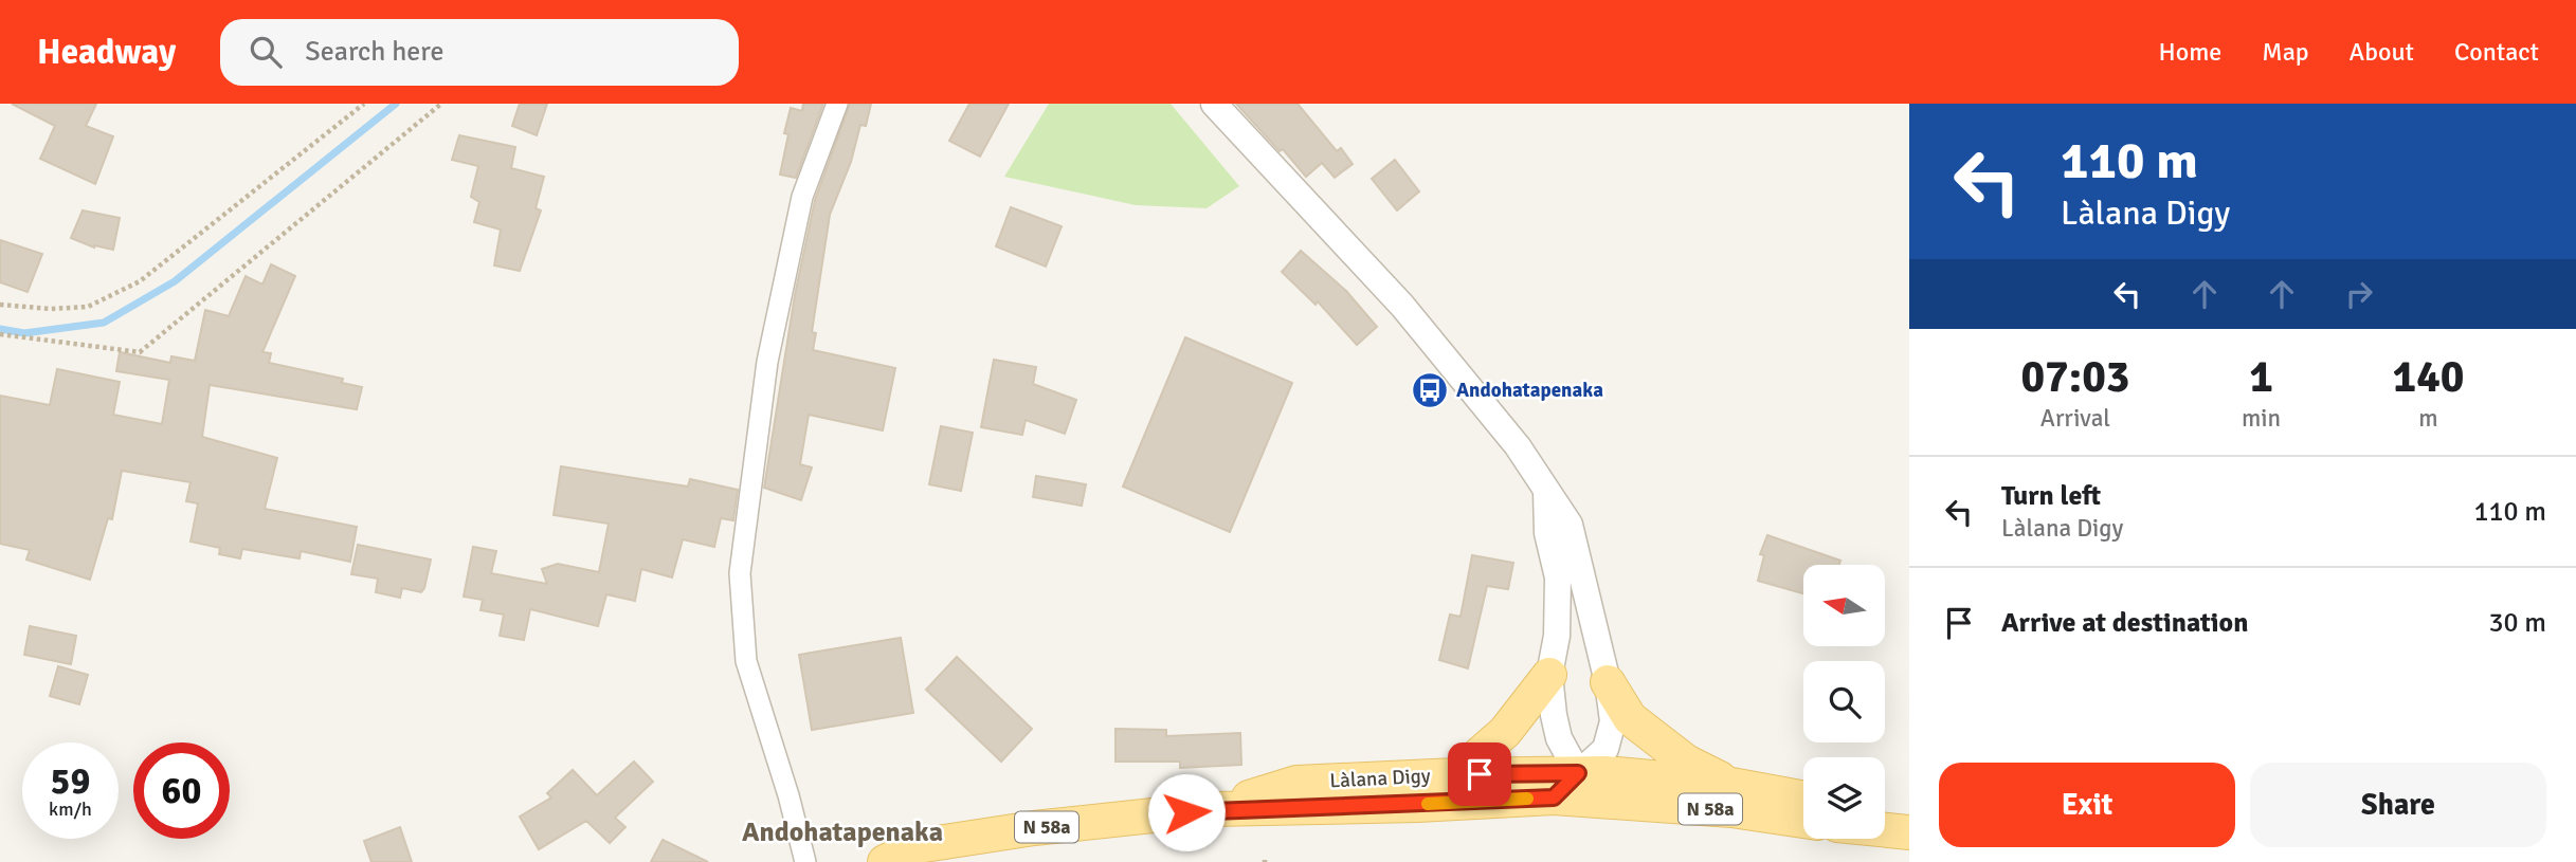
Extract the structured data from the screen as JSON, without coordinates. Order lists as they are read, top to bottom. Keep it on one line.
{"streets":{"main road":["Làlana Digy","N 58a"]},"districts":["Andohatapenaka"],"places":{"bus stop":["Andohatapenaka"]},"north":"left","page":{"header":"Headway","search":"Search here","nav":["Home","Map","About","Contact"],"turn":["110 m","Làlana Digy"],"eta":["07:03","Arrival","1","min","140","m"],"list":[{"name":"Turn left","note":"Làlana Digy","value":"110 m"},{"name":"Arrive at destination","value":"30 m"}],"speed":"59 km/h","limit":"60","buttons":["Exit","Share"]}}
